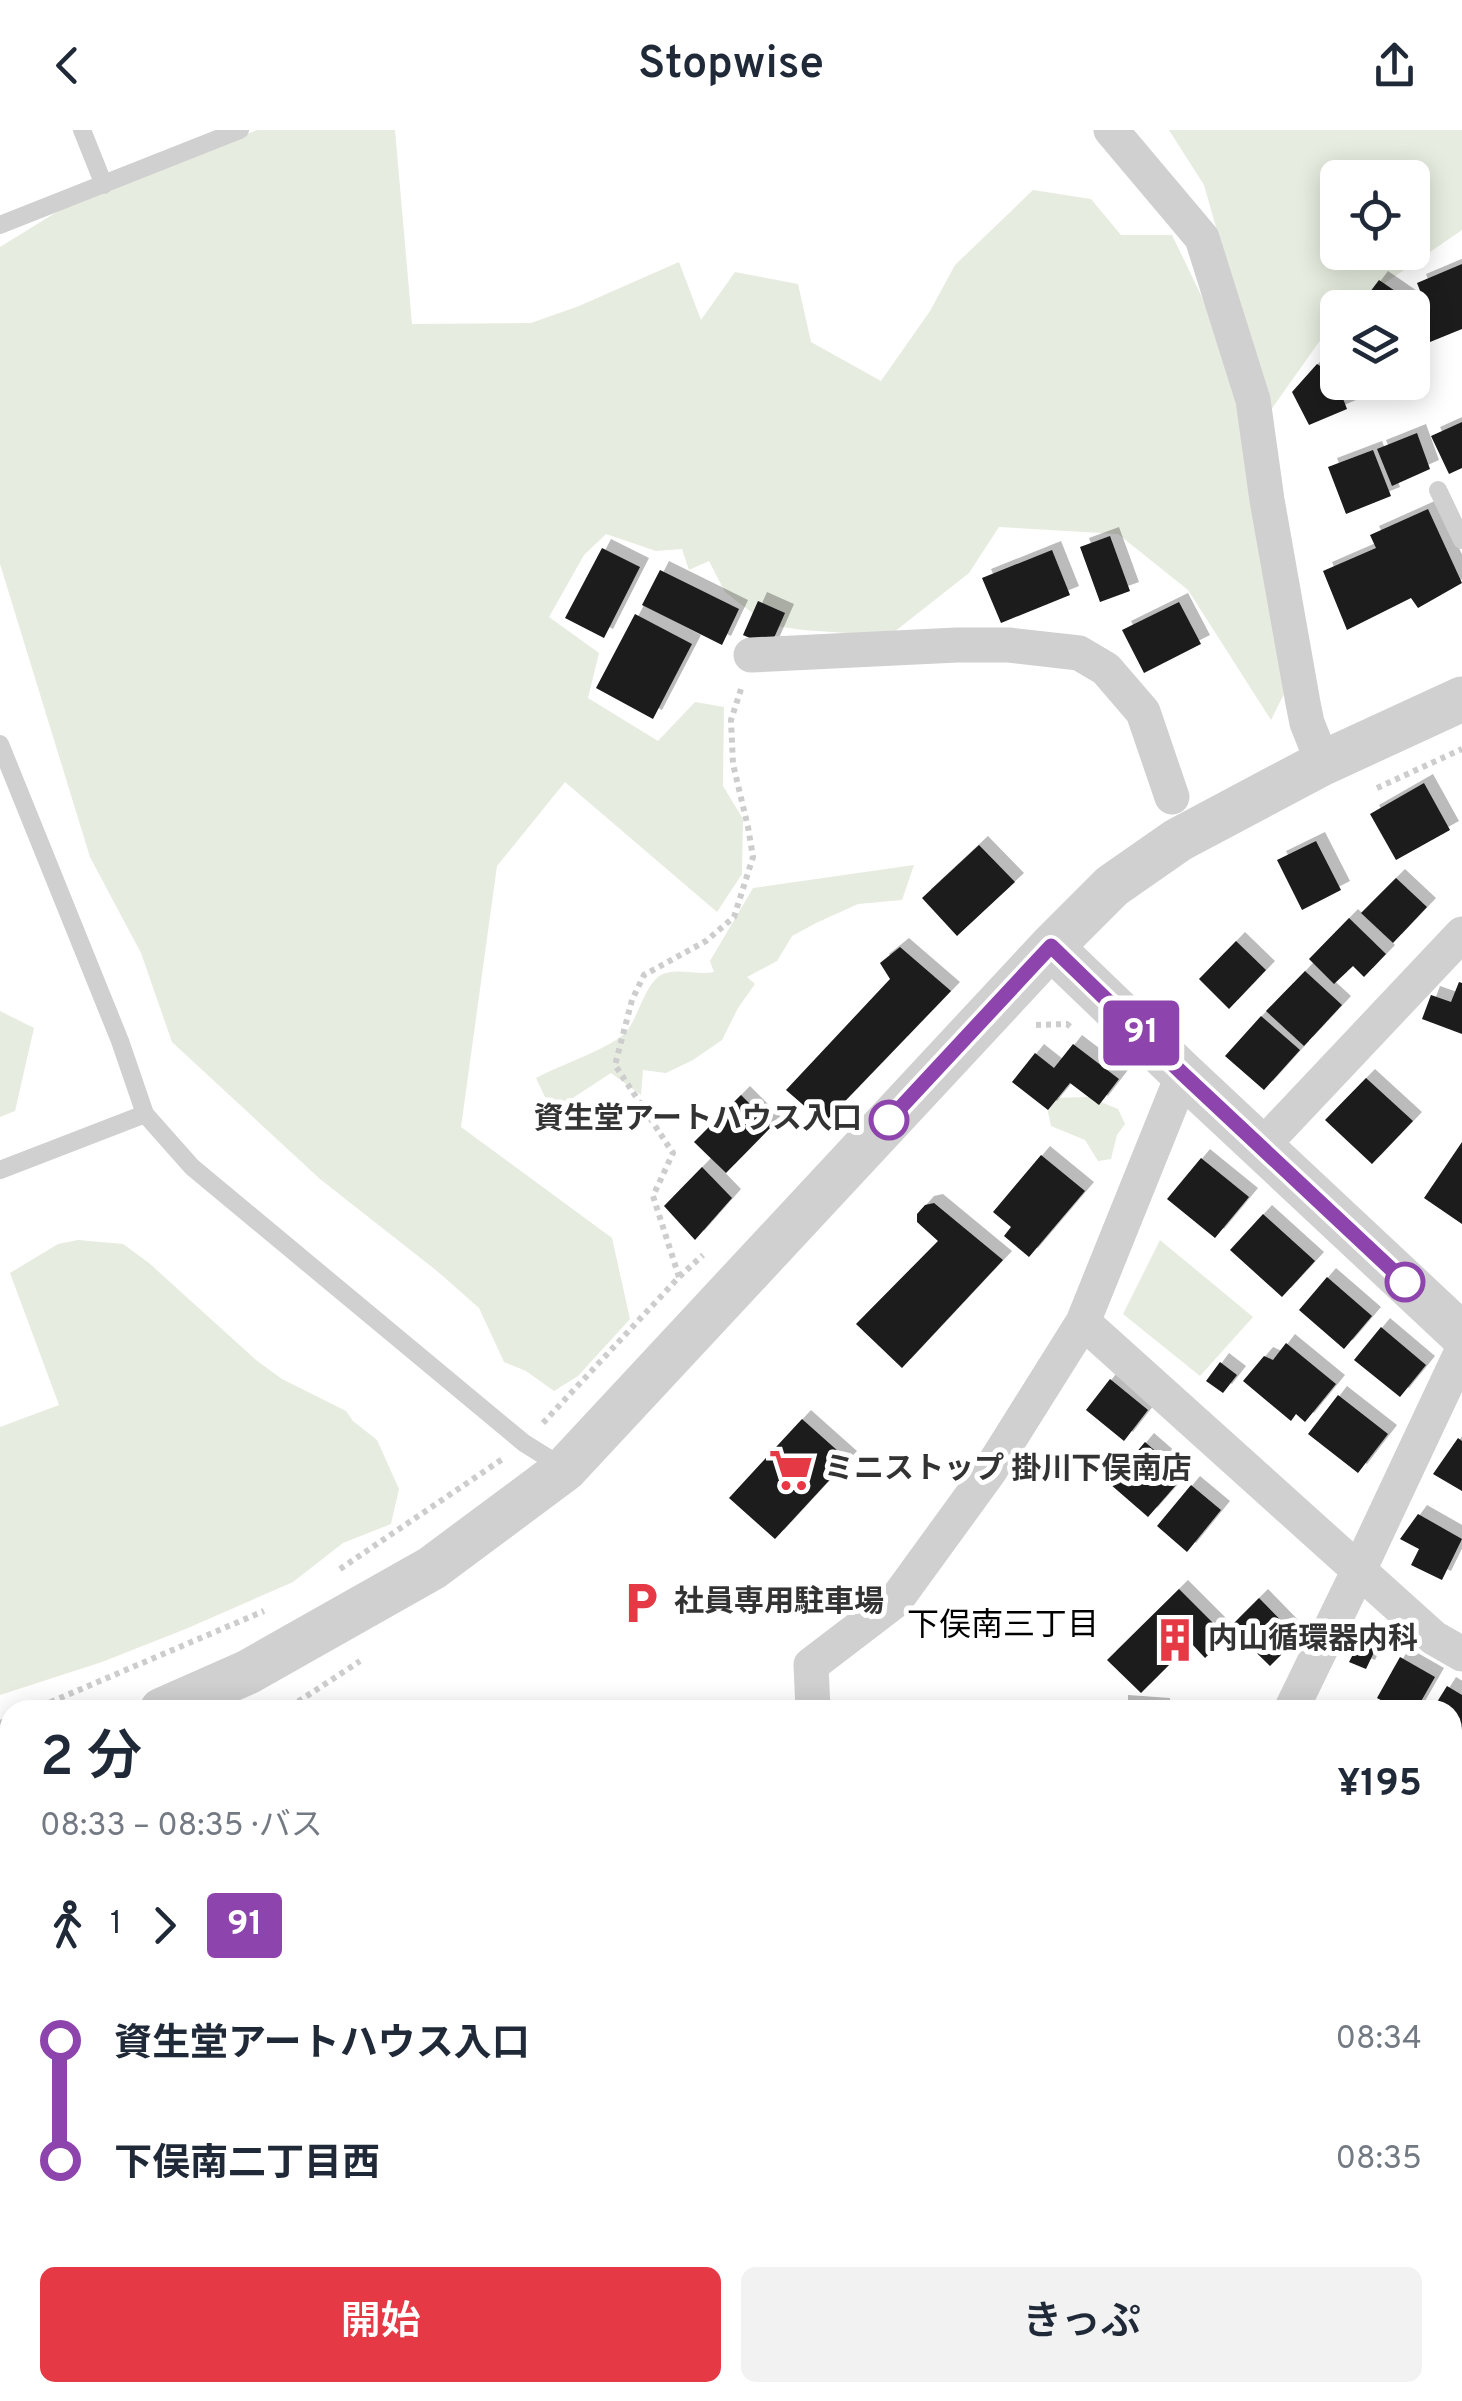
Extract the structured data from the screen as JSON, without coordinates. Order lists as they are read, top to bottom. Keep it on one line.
{"districts":["下俣南三丁目"],"places":{"other":["資生堂アートハウス入口"],"supermarket":["ミニストップ 掛川下俣南店"],"parking":["社員専用駐車場"],"building":["内山循環器内科"]},"lines":["bus line 91"],"page":{"header":"Stopwise","on_map":"91","heading":["2 分","08:33 – 08:35 · バス","¥195"],"legs":["1","91"],"list":[{"name":"資生堂アートハウス入口","value":"08:34"},{"name":"下俣南二丁目西","value":"08:35"}],"buttons":["開始","きっぷ"]}}
